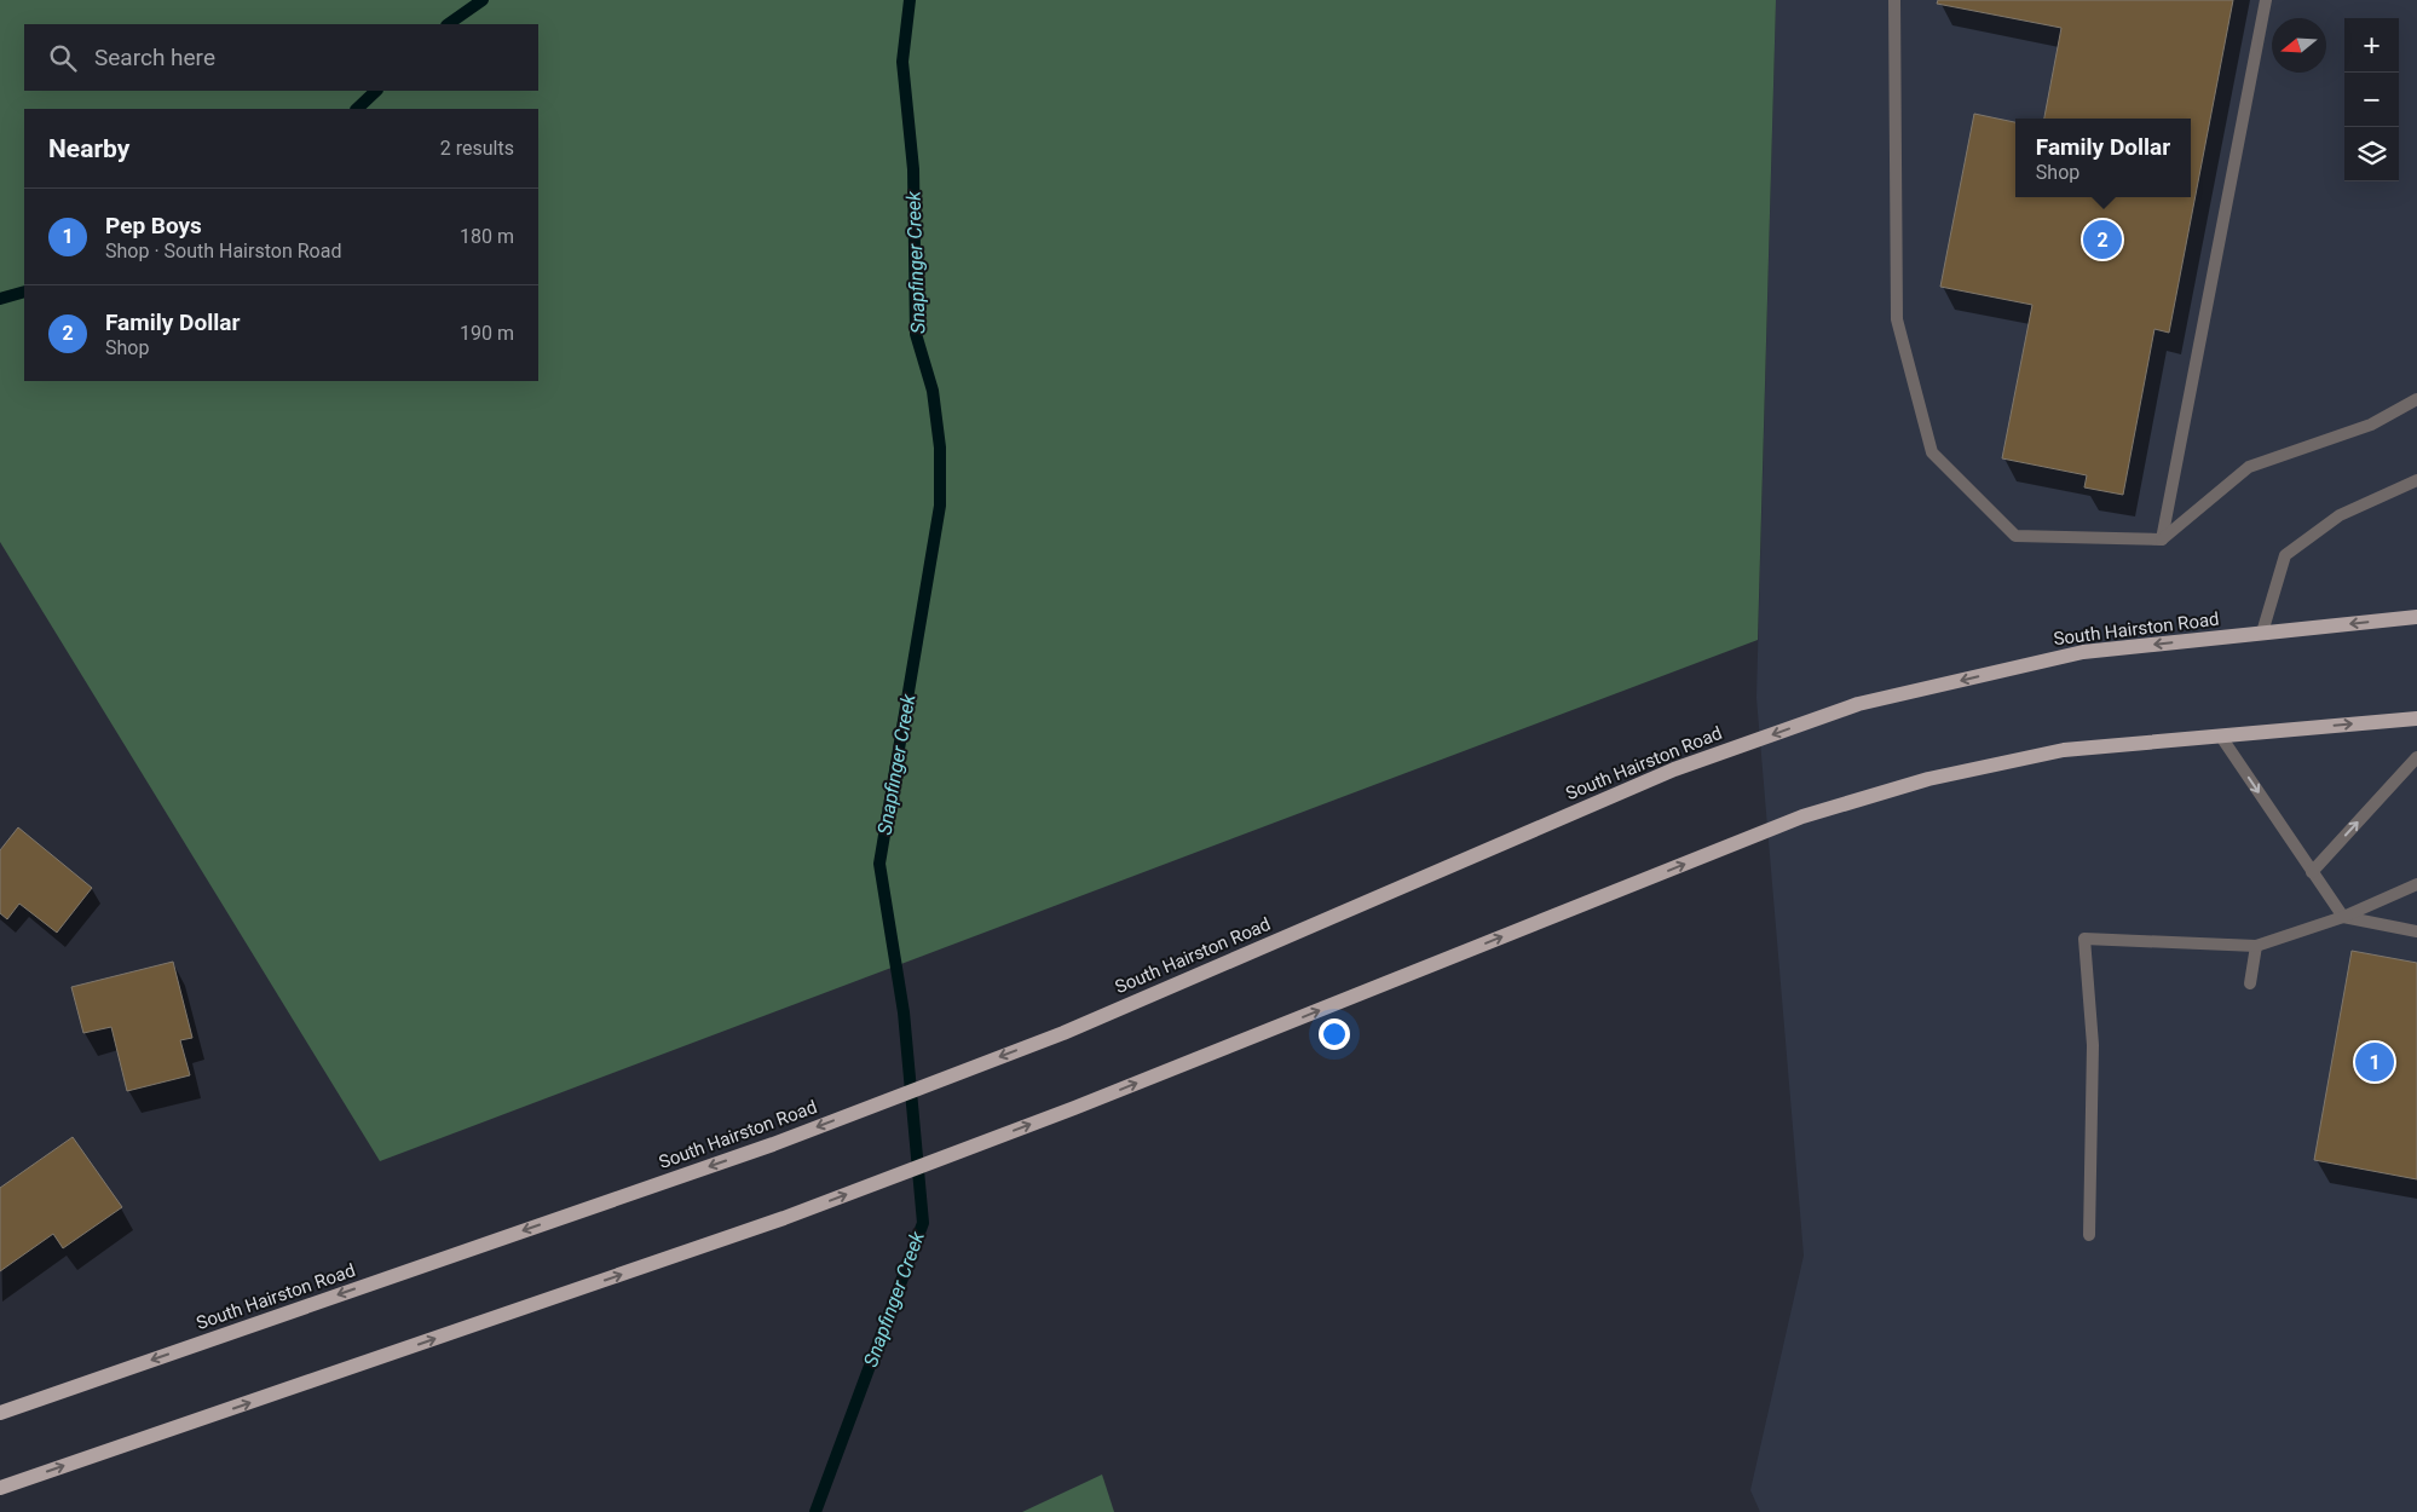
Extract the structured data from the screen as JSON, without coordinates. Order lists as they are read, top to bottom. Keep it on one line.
{"streets":{"main road":["South Hairston Road"]},"water":["Snapfinger Creek"],"north":"left","page":{"map_buttons":["+","−"],"search":"Search here","heading":["Nearby","2 results"],"popup":["Family Dollar","Shop"],"list":[{"mark":"1","name":"Pep Boys","note":"Shop · South Hairston Road","value":"180 m"},{"mark":"2","name":"Family Dollar","note":"Shop","value":"190 m"}],"pins":["2","1"]}}
